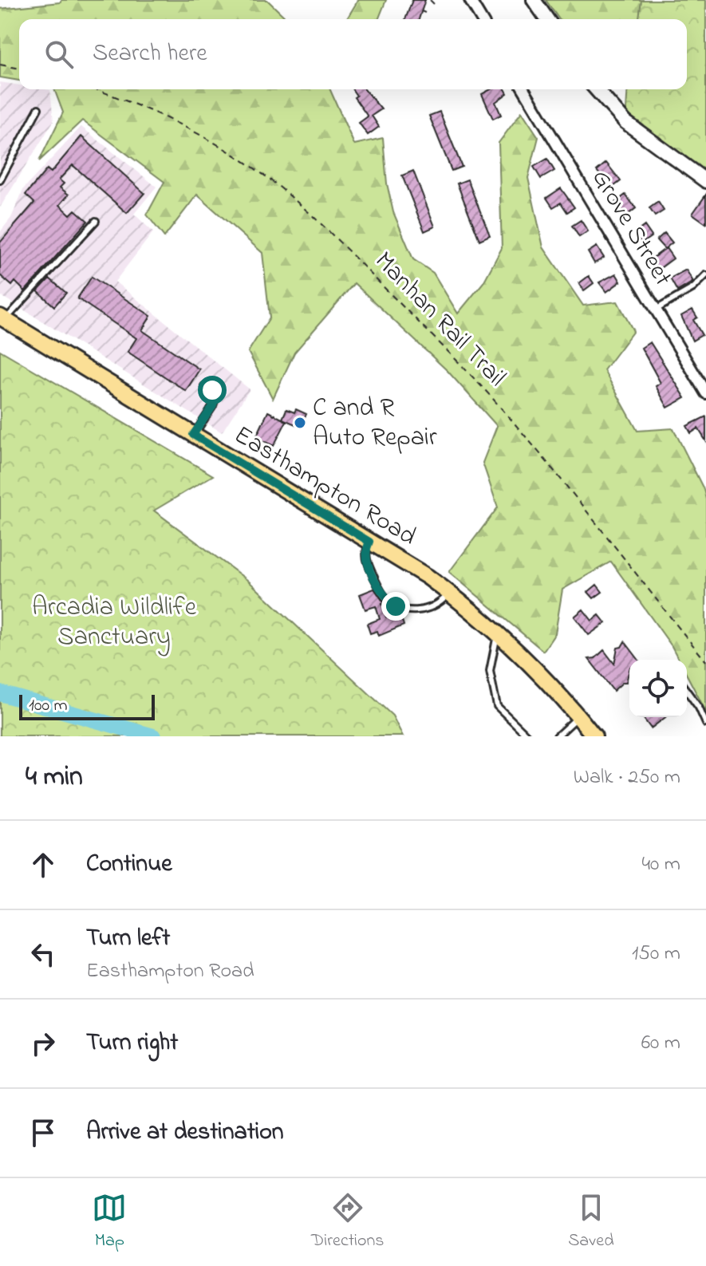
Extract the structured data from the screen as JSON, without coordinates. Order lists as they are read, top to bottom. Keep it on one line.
{"streets":{"main road":["Easthampton Road"],"street":["Grove Street"],"path":["Manhan Rail Trail"]},"parks":["Arcadia Wildlife Sanctuary"],"places":["C and R Auto Repair"],"scale_bar":"100 m","page":{"search":"Search here","scale":"100 m","heading":["4 min","Walk · 250 m"],"list":[["Continue","40 m"],["Turn left","Easthampton Road","150 m"],["Turn right","60 m"],"Arrive at destination"],"nav":["Map","Directions","Saved"]}}
